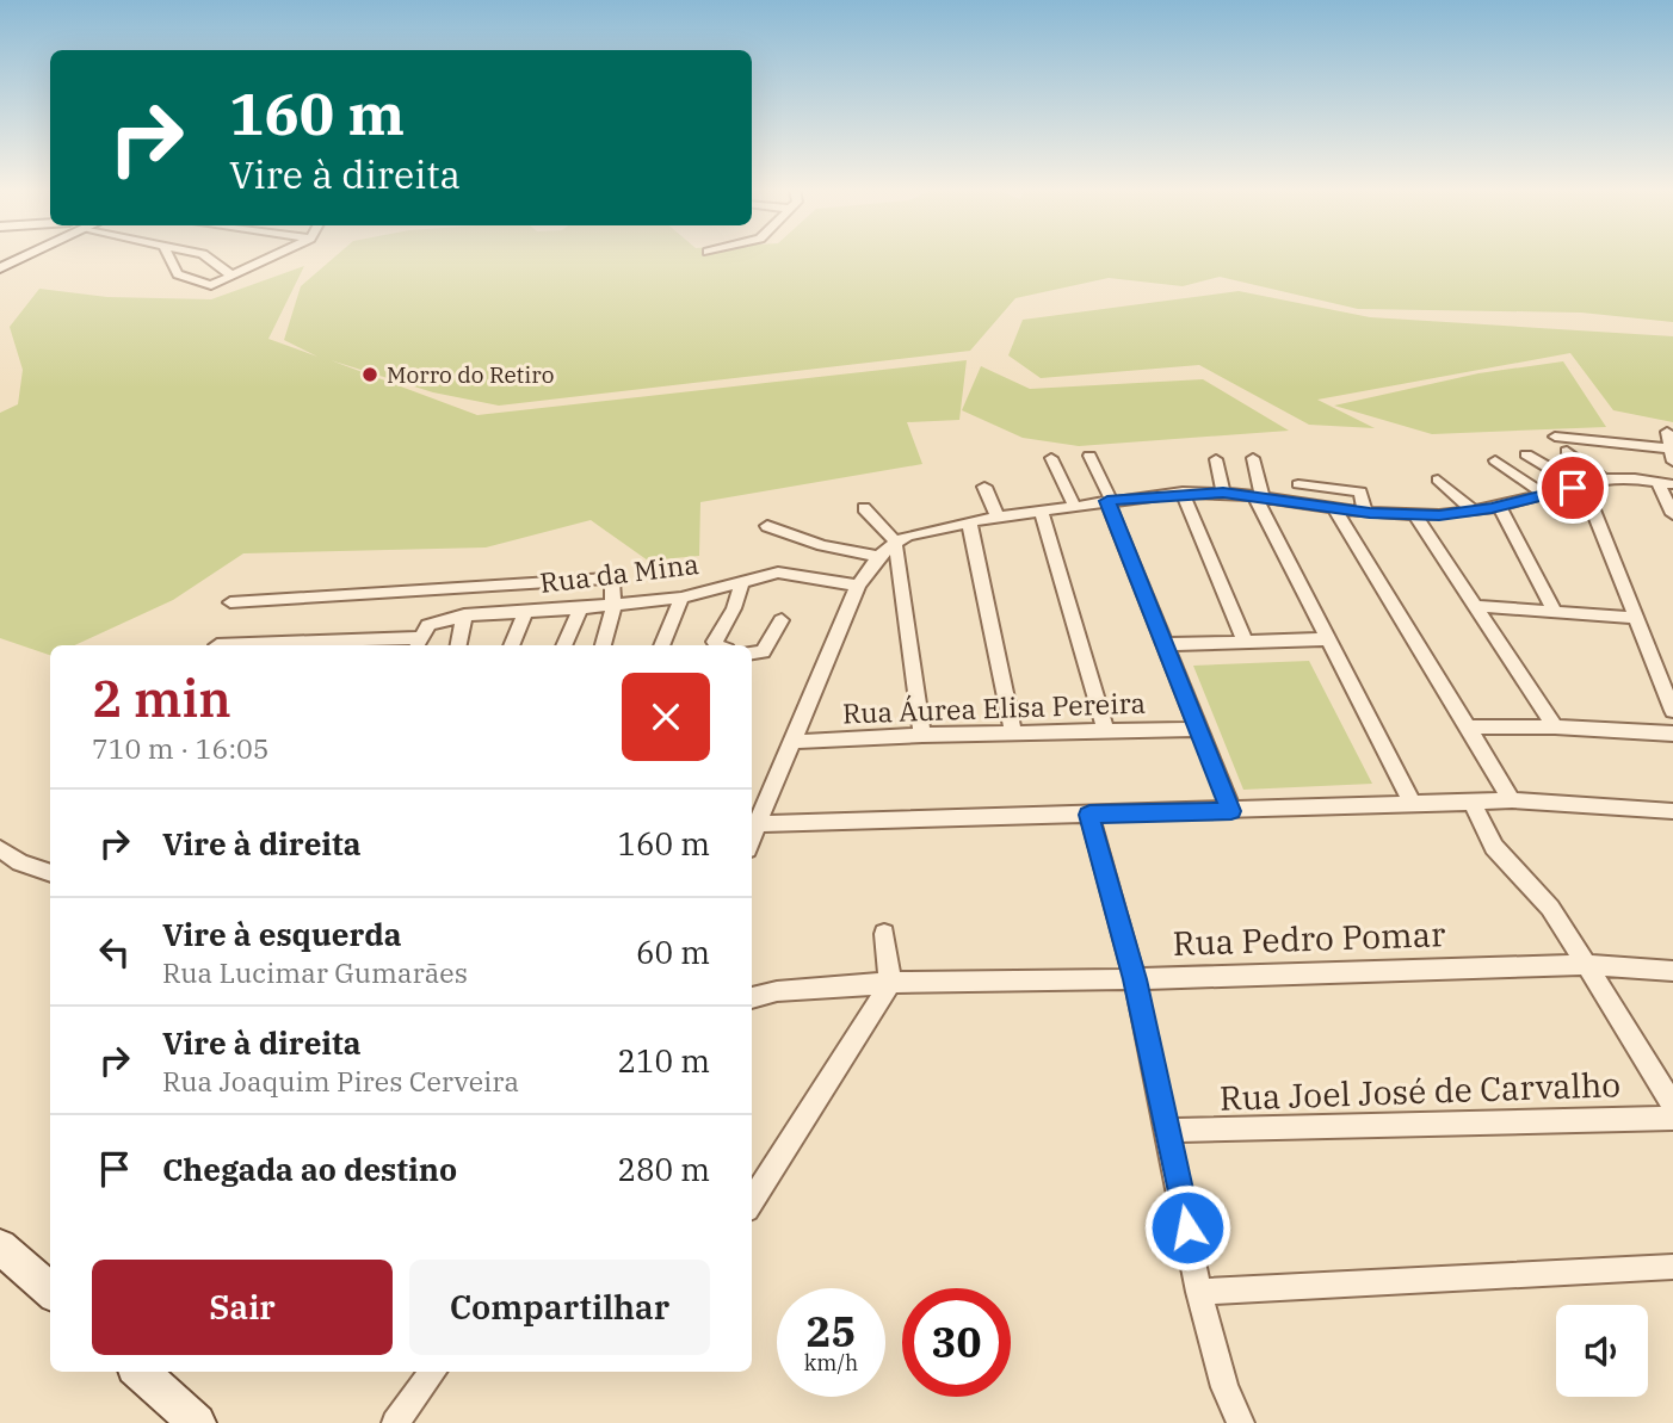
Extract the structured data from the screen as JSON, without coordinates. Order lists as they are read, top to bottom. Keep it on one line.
{"streets":{"street":["Rua da Mina","Rua Áurea Elisa Pereira","Rua Pedro Pomar","Rua Joel José de Carvalho"]},"places":["Morro do Retiro"],"page":{"turn":["160 m","Vire à direita"],"heading":["2 min","710 m · 16:05"],"list":[{"name":"Vire à direita","value":"160 m"},{"name":"Vire à esquerda","note":"Rua Lucimar Gumarães","value":"60 m"},{"name":"Vire à direita","note":"Rua Joaquim Pires Cerveira","value":"210 m"},{"name":"Chegada ao destino","value":"280 m"}],"buttons":["Sair","Compartilhar"],"speed":"25 km/h","limit":"30"}}
